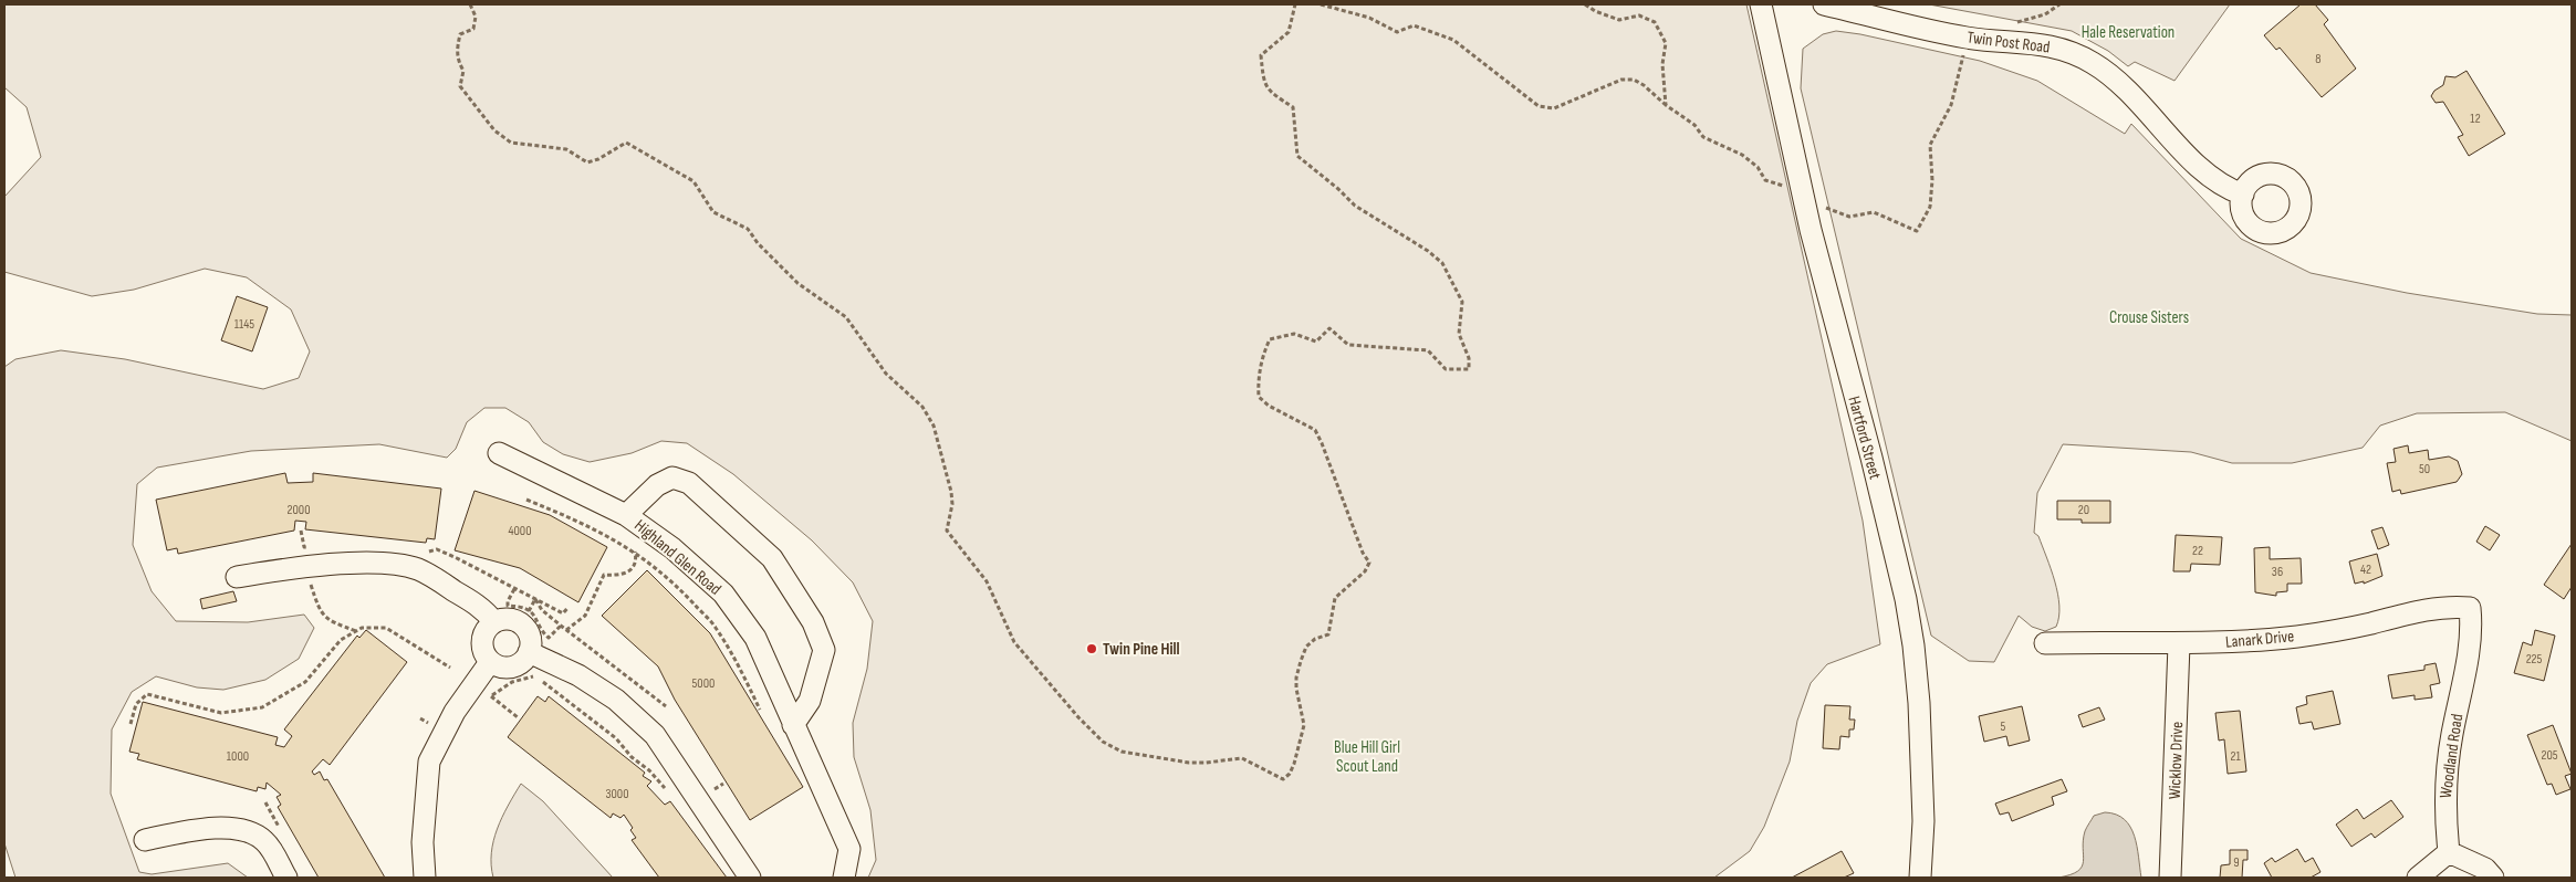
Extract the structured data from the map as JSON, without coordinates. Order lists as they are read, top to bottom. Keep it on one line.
{"streets":{"street":["Twin Post Road","Hartford Street","Highland Glen Road","Lanark Drive","Woodland Road","Wicklow Drive"]},"crossings":[["Lanark Drive","Woodland Road"],["Lanark Drive","Wicklow Drive"]],"parks":["Hale Reservation","Crouse Sisters","Blue Hill Girl Scout Land"],"places":["Twin Pine Hill"],"house_numbers":["8","12","1145","50","2000","20","4000","22","42","36","225","5000","5","205","1000","21","3000","9"]}
